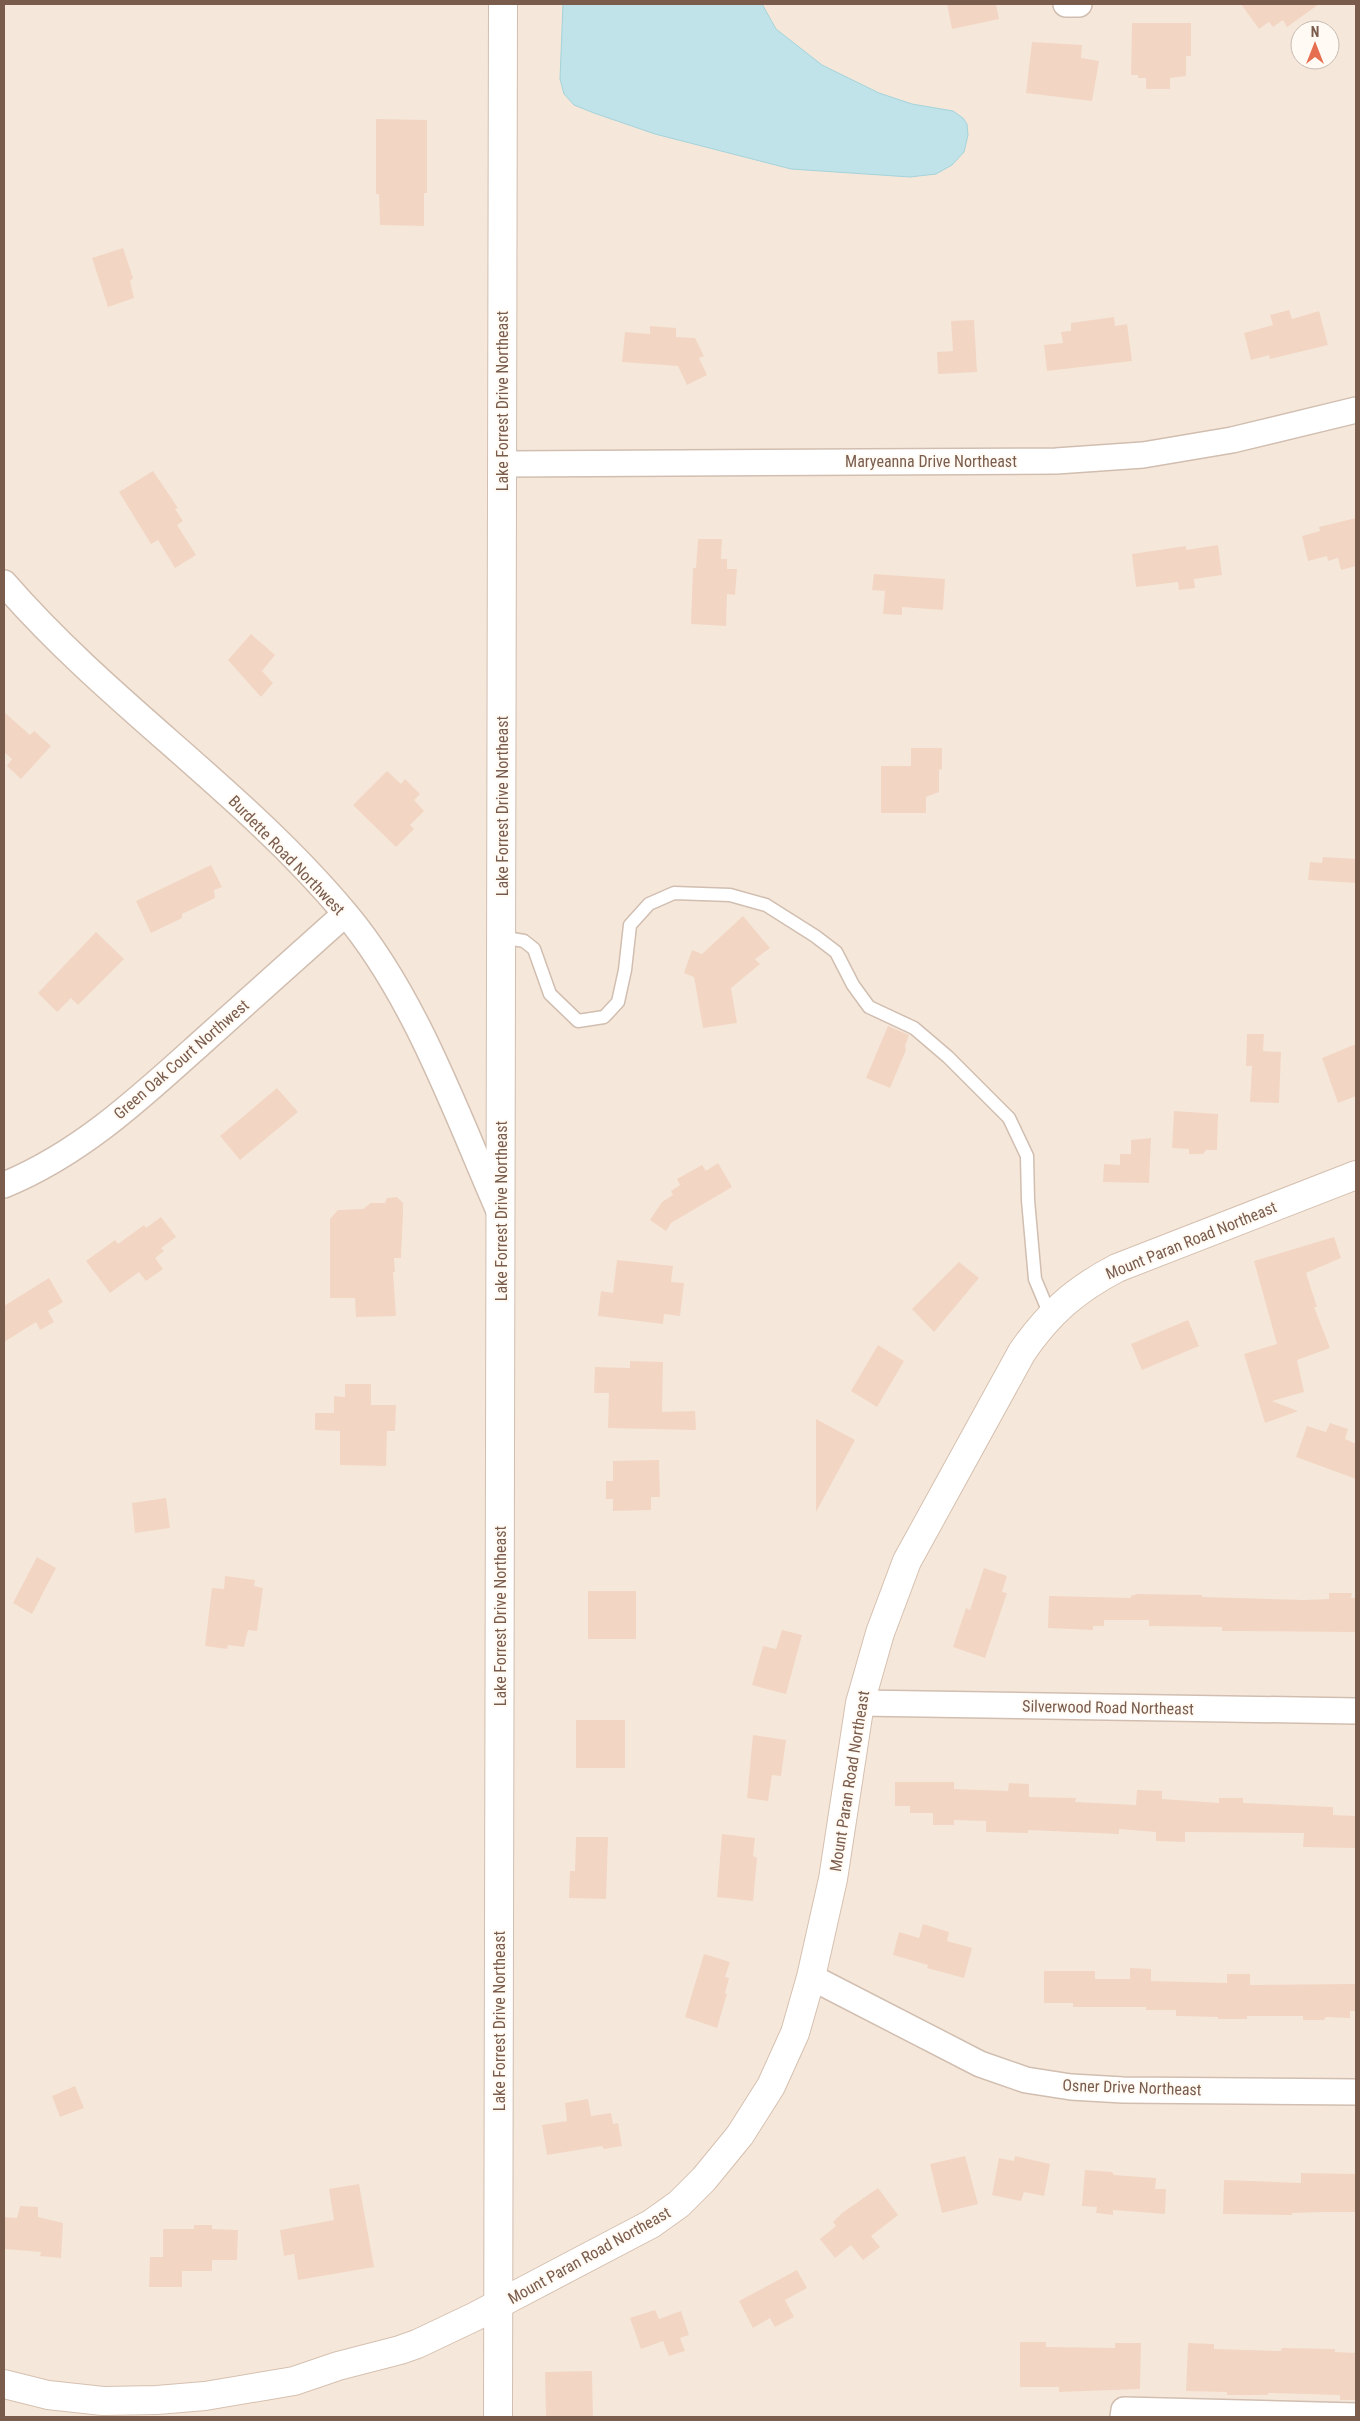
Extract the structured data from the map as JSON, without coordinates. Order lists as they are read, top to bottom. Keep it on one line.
{"streets":{"street":["Lake Forrest Drive Northeast","Maryeanna Drive Northeast","Burdette Road Northwest","Green Oak Court Northwest","Mount Paran Road Northeast","Silverwood Road Northeast","Osner Drive Northeast"]},"crossings":[["Lake Forrest Drive Northeast","Maryeanna Drive Northeast"],["Lake Forrest Drive Northeast","Burdette Road Northwest"],["Lake Forrest Drive Northeast","Mount Paran Road Northeast"],["Burdette Road Northwest","Green Oak Court Northwest"],["Mount Paran Road Northeast","Silverwood Road Northeast"],["Mount Paran Road Northeast","Osner Drive Northeast"]],"north":"top"}
